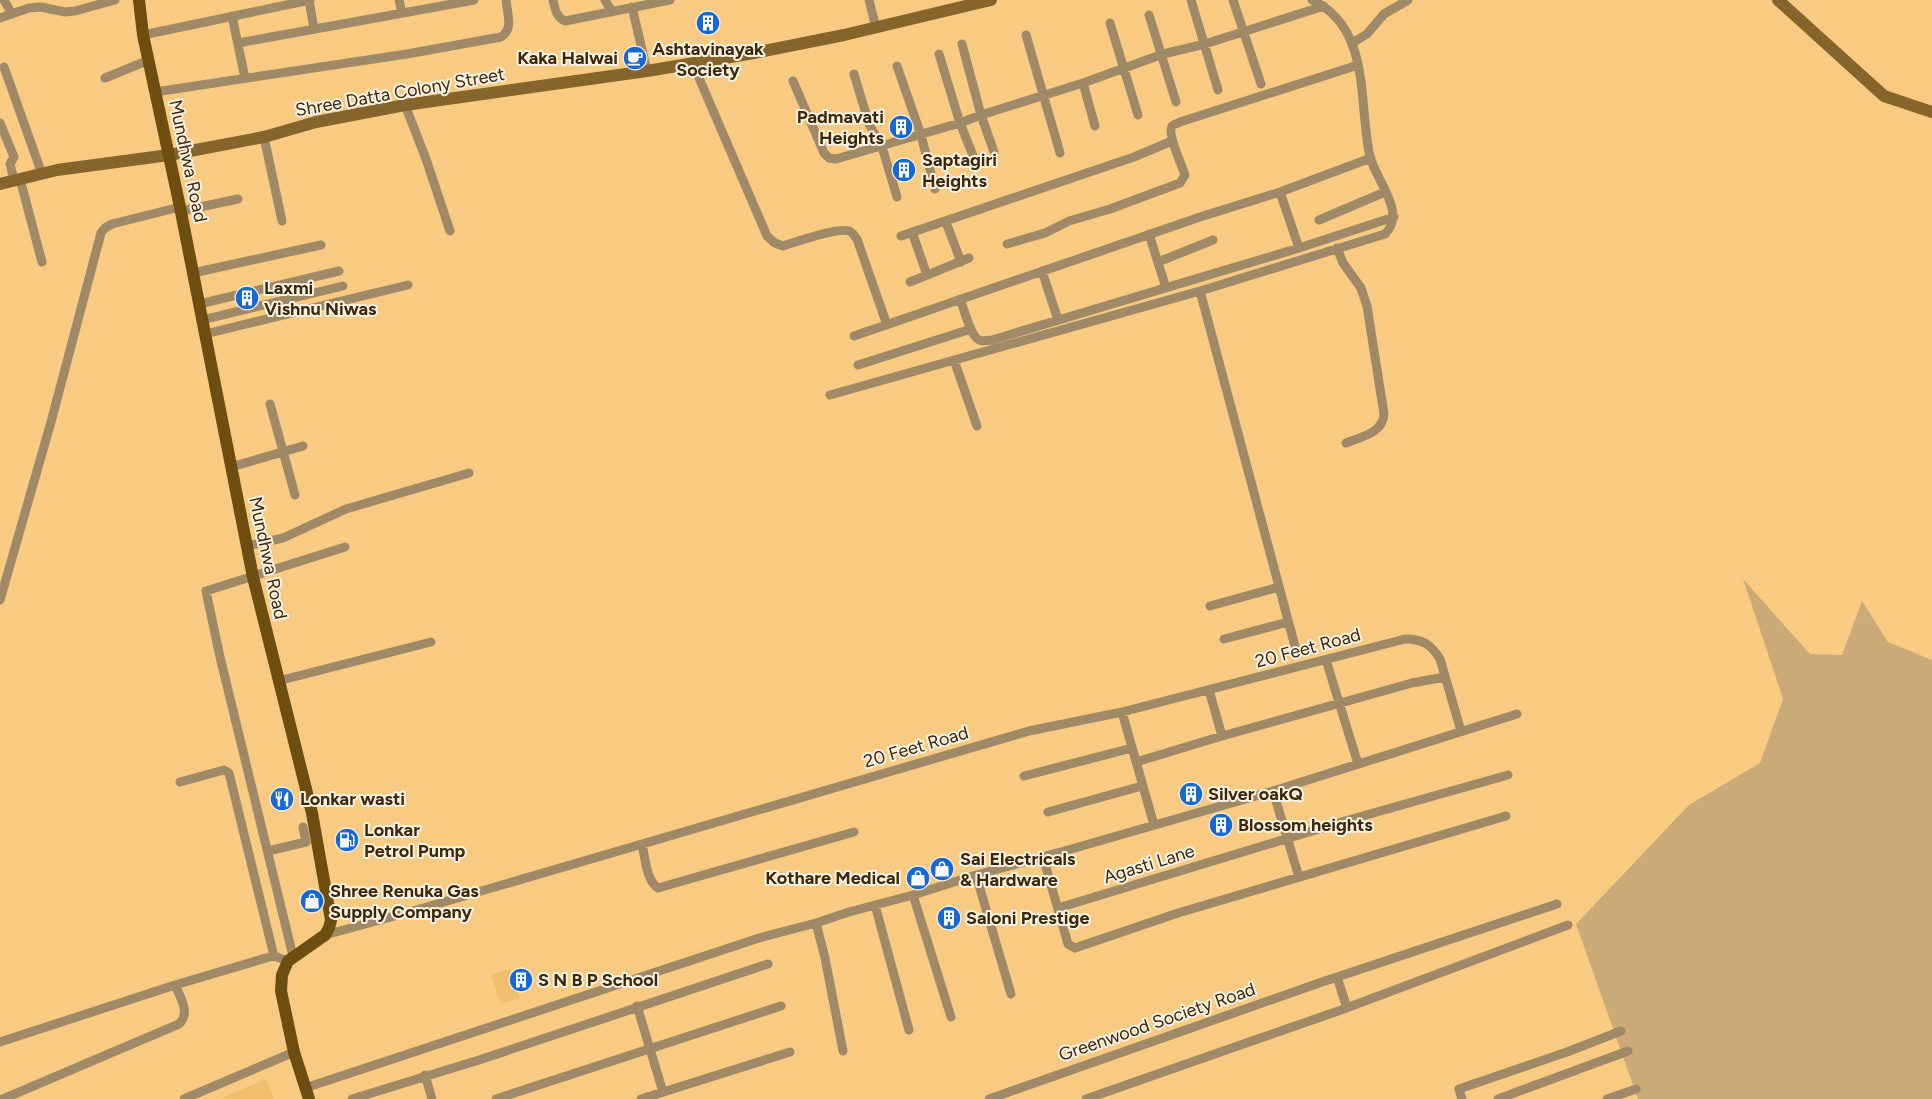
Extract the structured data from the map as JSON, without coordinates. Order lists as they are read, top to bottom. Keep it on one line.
{"streets":{"main road":["Mundhwa Road"],"street":["Shree Datta Colony Street","20 Feet Road","Agasti Lane","Greenwood Society Road"]},"crossings":[["Shree Datta Colony Street","Mundhwa Road"],["Mundhwa Road","20 Feet Road"]],"places":{"building":["Ashtavinayak Society","Padmavati Heights","Saptagiri Heights","Laxmi Vishnu Niwas","Silver oakQ","Blossom heights","Saloni Prestige","S N B P School"],"cafe":["Kaka Halwai"],"restaurant":["Lonkar wasti"],"fuel station":["Lonkar Petrol Pump"],"shop":["Sai Electricals & Hardware","Kothare Medical","Shree Renuka Gas Supply Company"]}}
